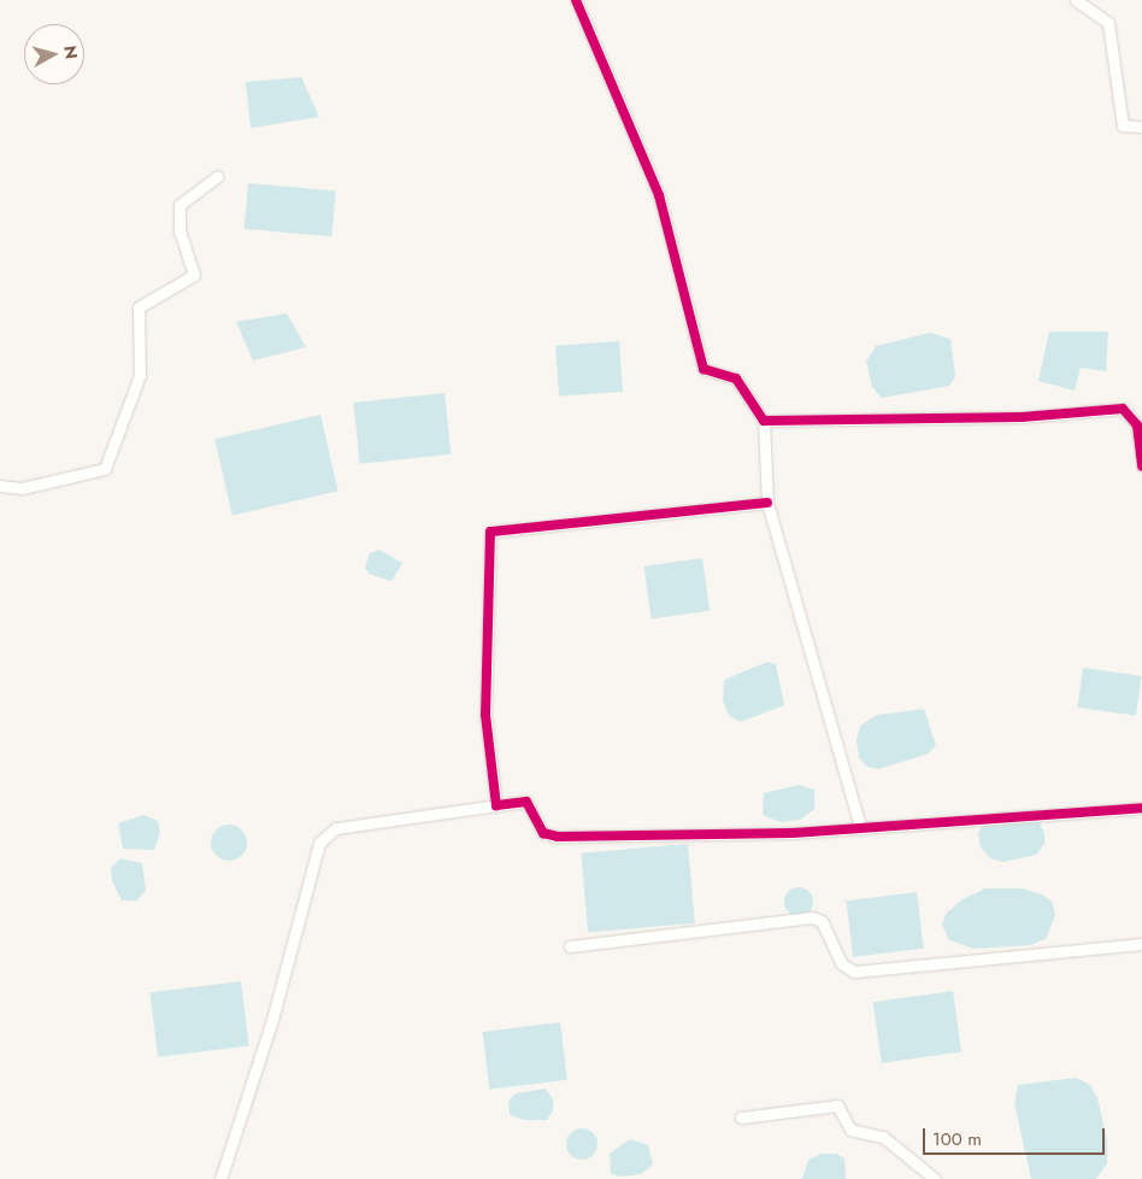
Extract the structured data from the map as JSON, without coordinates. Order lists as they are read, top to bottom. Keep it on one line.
{"scale_bar":"100 m","north":"right"}
